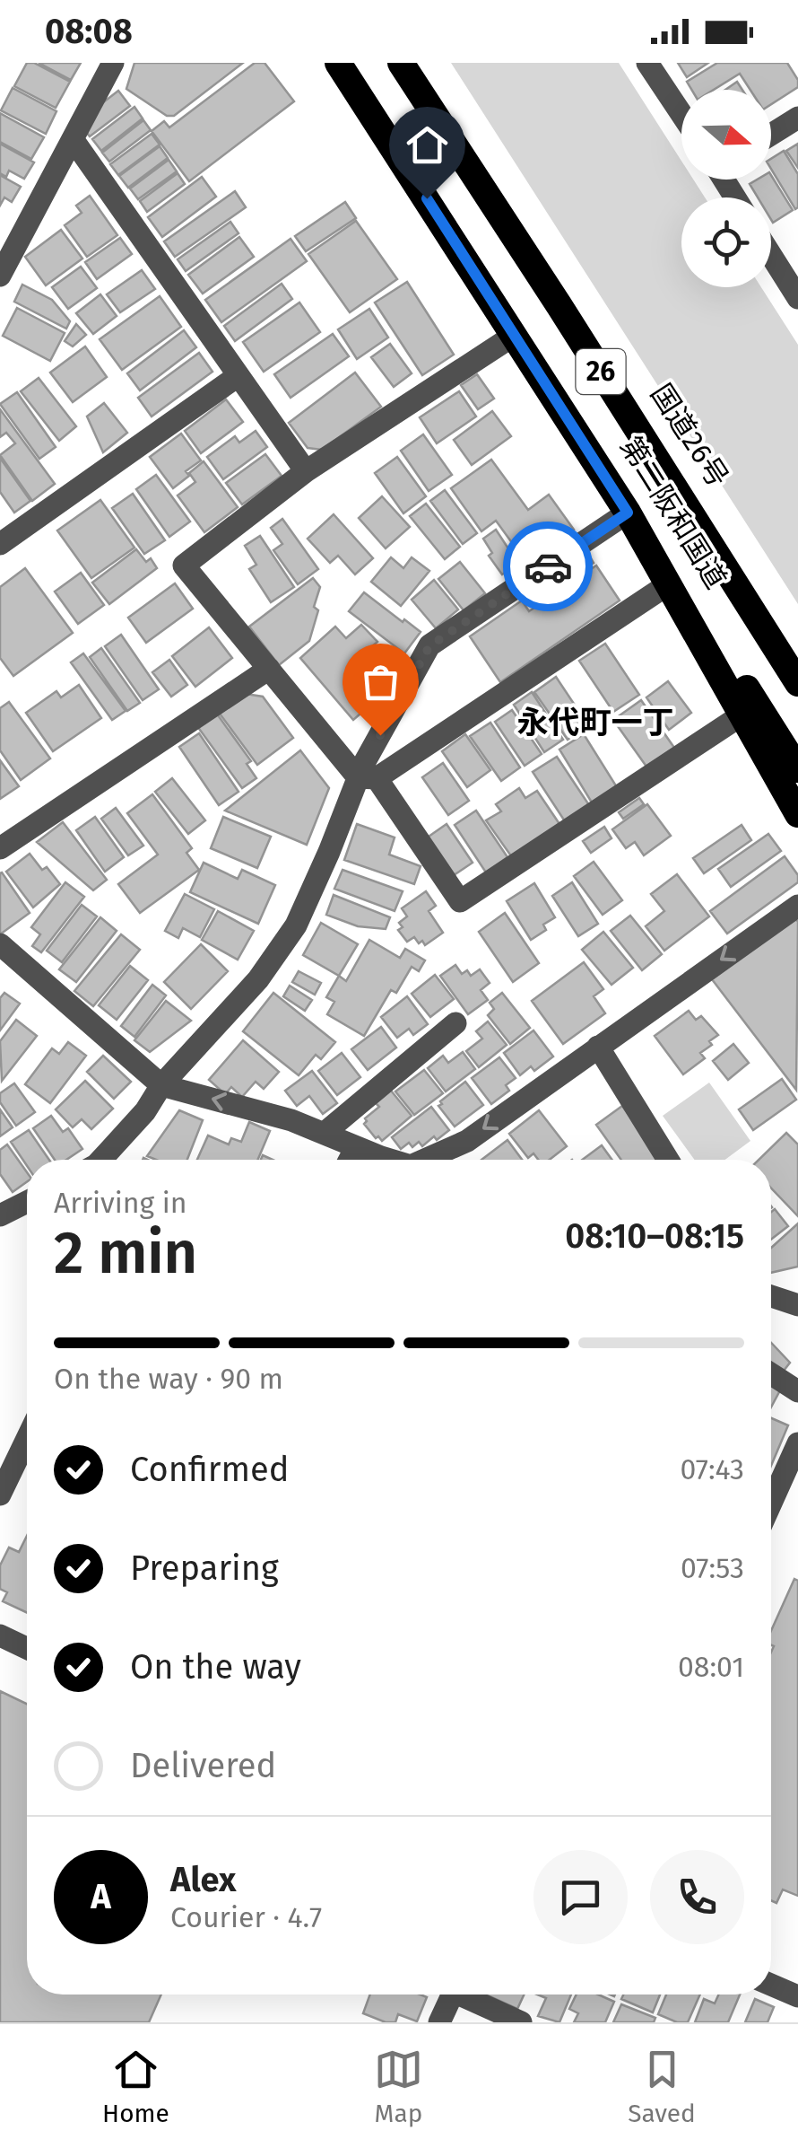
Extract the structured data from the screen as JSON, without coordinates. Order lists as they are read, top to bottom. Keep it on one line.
{"streets":{"highway":["26","国道26号","第二阪和国道"]},"districts":["永代町一丁"],"north":"right","page":{"status":"08:08","heading":["2 min","Arriving in","08:10–08:15"],"panel":["Alex","Courier · 4.7"],"bar":"On the way · 90 m","list":[["Confirmed","07:43"],["Preparing","07:53"],["On the way","08:01"],"Delivered"],"round":"A","tabs":["Home","Map","Saved"]}}
